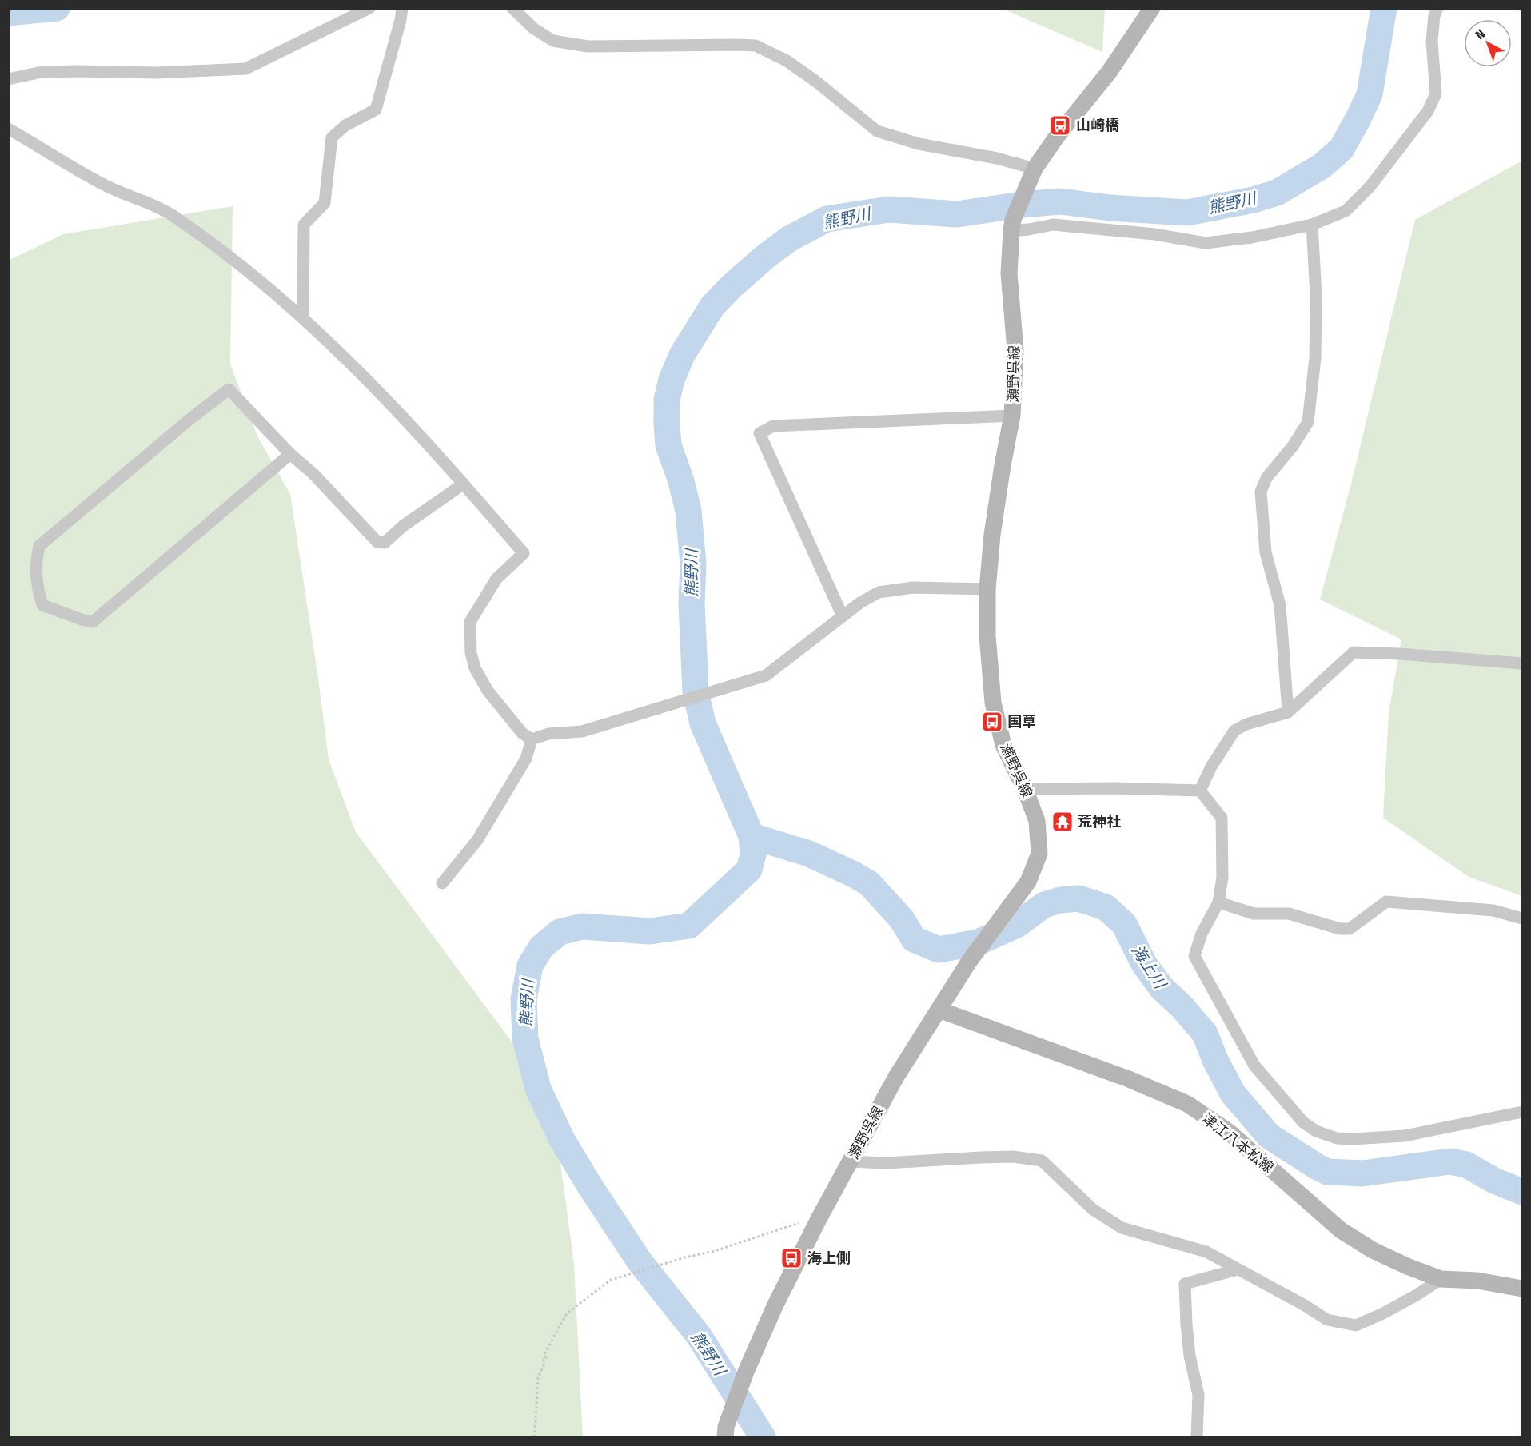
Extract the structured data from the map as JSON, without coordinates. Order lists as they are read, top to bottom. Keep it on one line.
{"streets":{"main road":["瀬野呉線","津江八本松線"]},"crossings":[["瀬野呉線","津江八本松線"]],"water":["熊野川","海上川"],"places":{"bus stop":["山崎橋","国草","海上側"],"temple":["荒神社"]},"north":"top left"}
